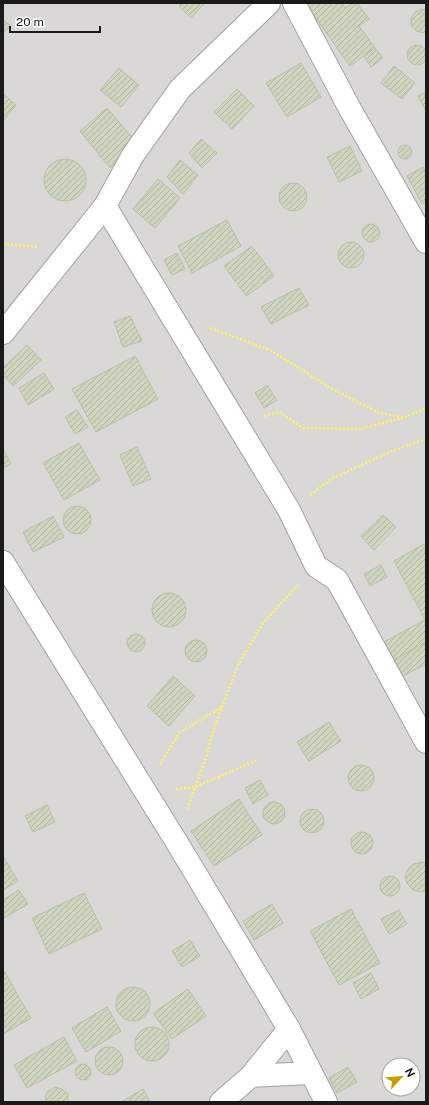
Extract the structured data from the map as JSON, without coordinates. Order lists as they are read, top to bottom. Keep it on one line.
{"scale_bar":"20 m","north":"top right"}
